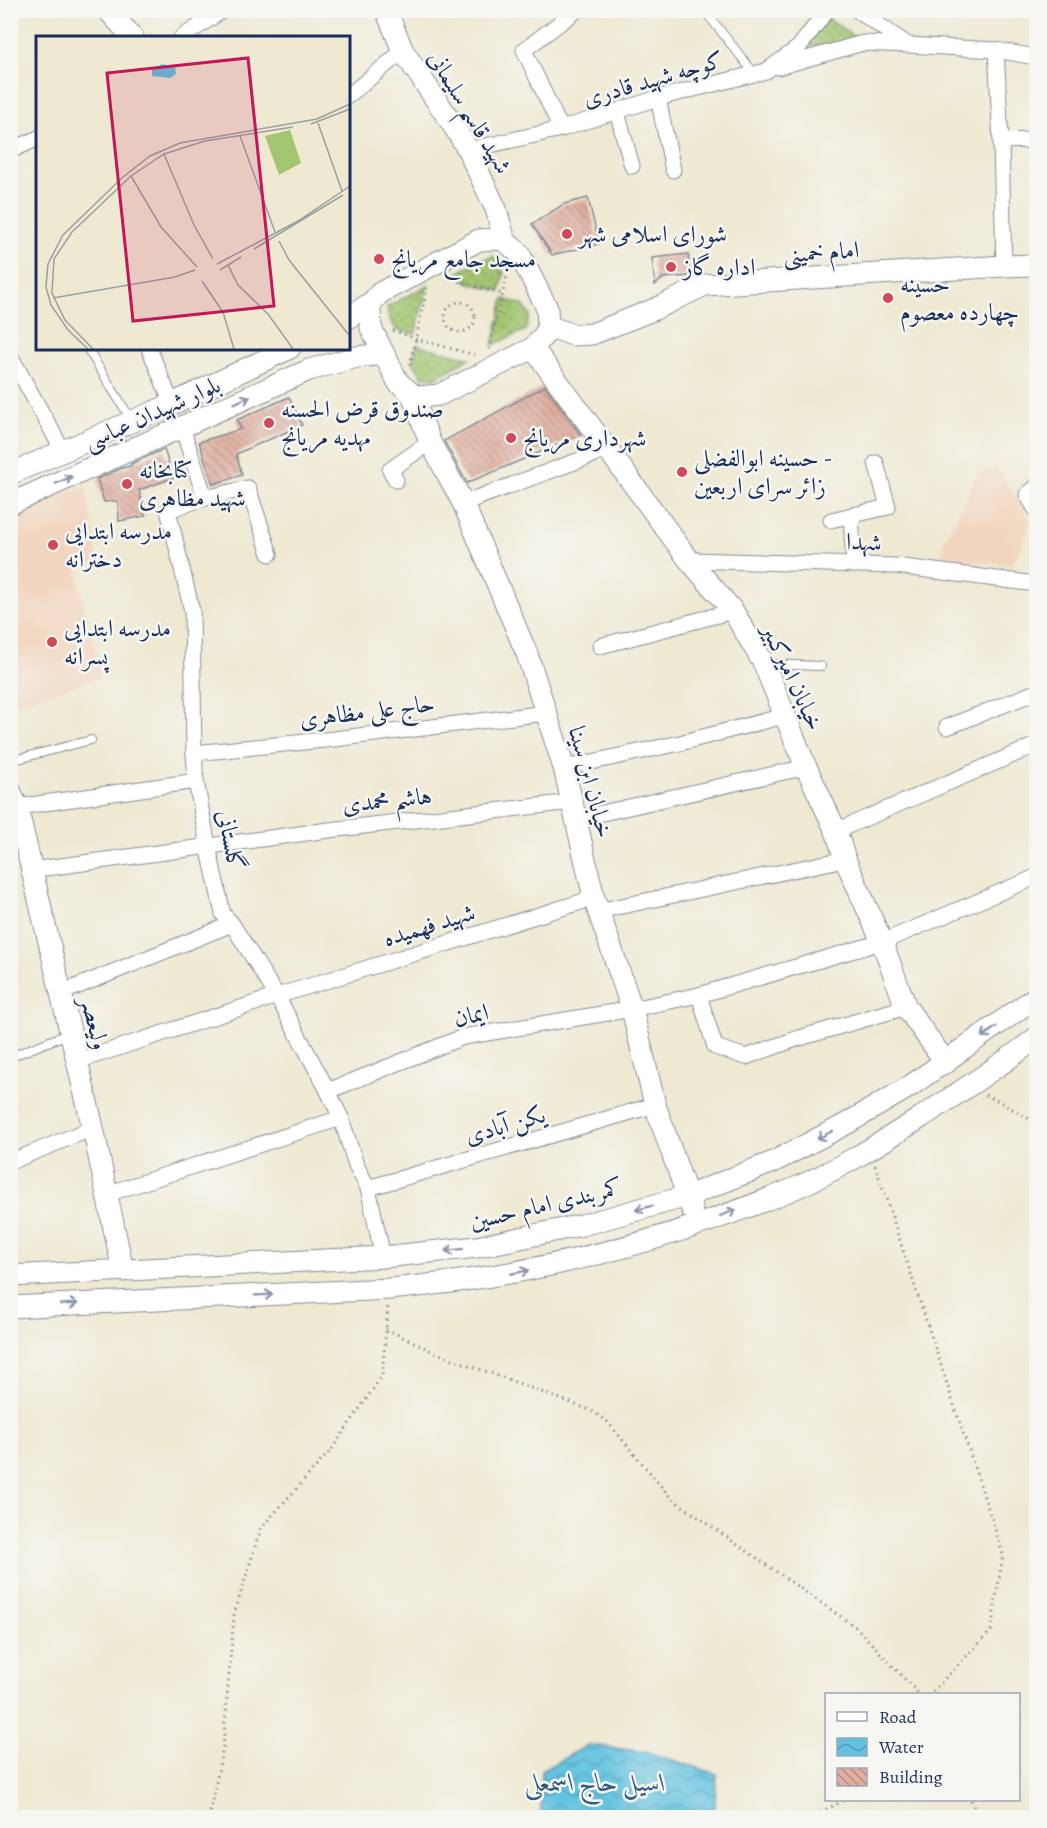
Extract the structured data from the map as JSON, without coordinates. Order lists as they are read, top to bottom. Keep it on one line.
{"streets":{"main road":["شهید قاسم سلیمانی","امام خمینی","بلوار شهیدان عباسی","خیابان امیرکبیر","خیابان ابن سینا","ولیعصر","کمربندی امام حسین"],"street":["کوچه شهید قادری","شهدا","حاج علی مظاهری","هاشم محمدی","گلستانی","شهید فهمیده","ایمان","یکن آبادی"]},"crossings":[["کوچه شهید قادری","شهید قاسم سلیمانی"],["شهدا","خیابان امیرکبیر"],["خیابان امیرکبیر","هاشم محمدی"],["خیابان امیرکبیر","شهید فهمیده"],["خیابان امیرکبیر","ایمان"],["خیابان امیرکبیر","کمربندی امام حسین"],["حاج علی مظاهری","خیابان ابن سینا"],["حاج علی مظاهری","گلستانی"],["خیابان ابن سینا","هاشم محمدی"],["خیابان ابن سینا","شهید فهمیده"],["خیابان ابن سینا","ایمان"],["خیابان ابن سینا","یکن آبادی"],["خیابان ابن سینا","کمربندی امام حسین"],["هاشم محمدی","گلستانی"],["هاشم محمدی","ولیعصر"],["گلستانی","شهید فهمیده"],["گلستانی","ایمان"],["گلستانی","یکن آبادی"],["گلستانی","کمربندی امام حسین"],["شهید فهمیده","ولیعصر"],["ولیعصر","کمربندی امام حسین"]],"water":["اسیل حاج اسمعلی"],"places":["شورای اسلامی شهر","مسجد جامع مریانج","اداره گاز","حسینه چهارده معصوم","صندوق قرض الحسنه مهدیه مریانج","شهرداری مریانج","حسینه ابوالفضلی - زائر سرای اربعین","کتابخانه شهید مظاهری","مدرسه ابتدایی دخترانه","مدرسه ابتدایی پسرانه"],"legend":["Road","Water","Building"]}
